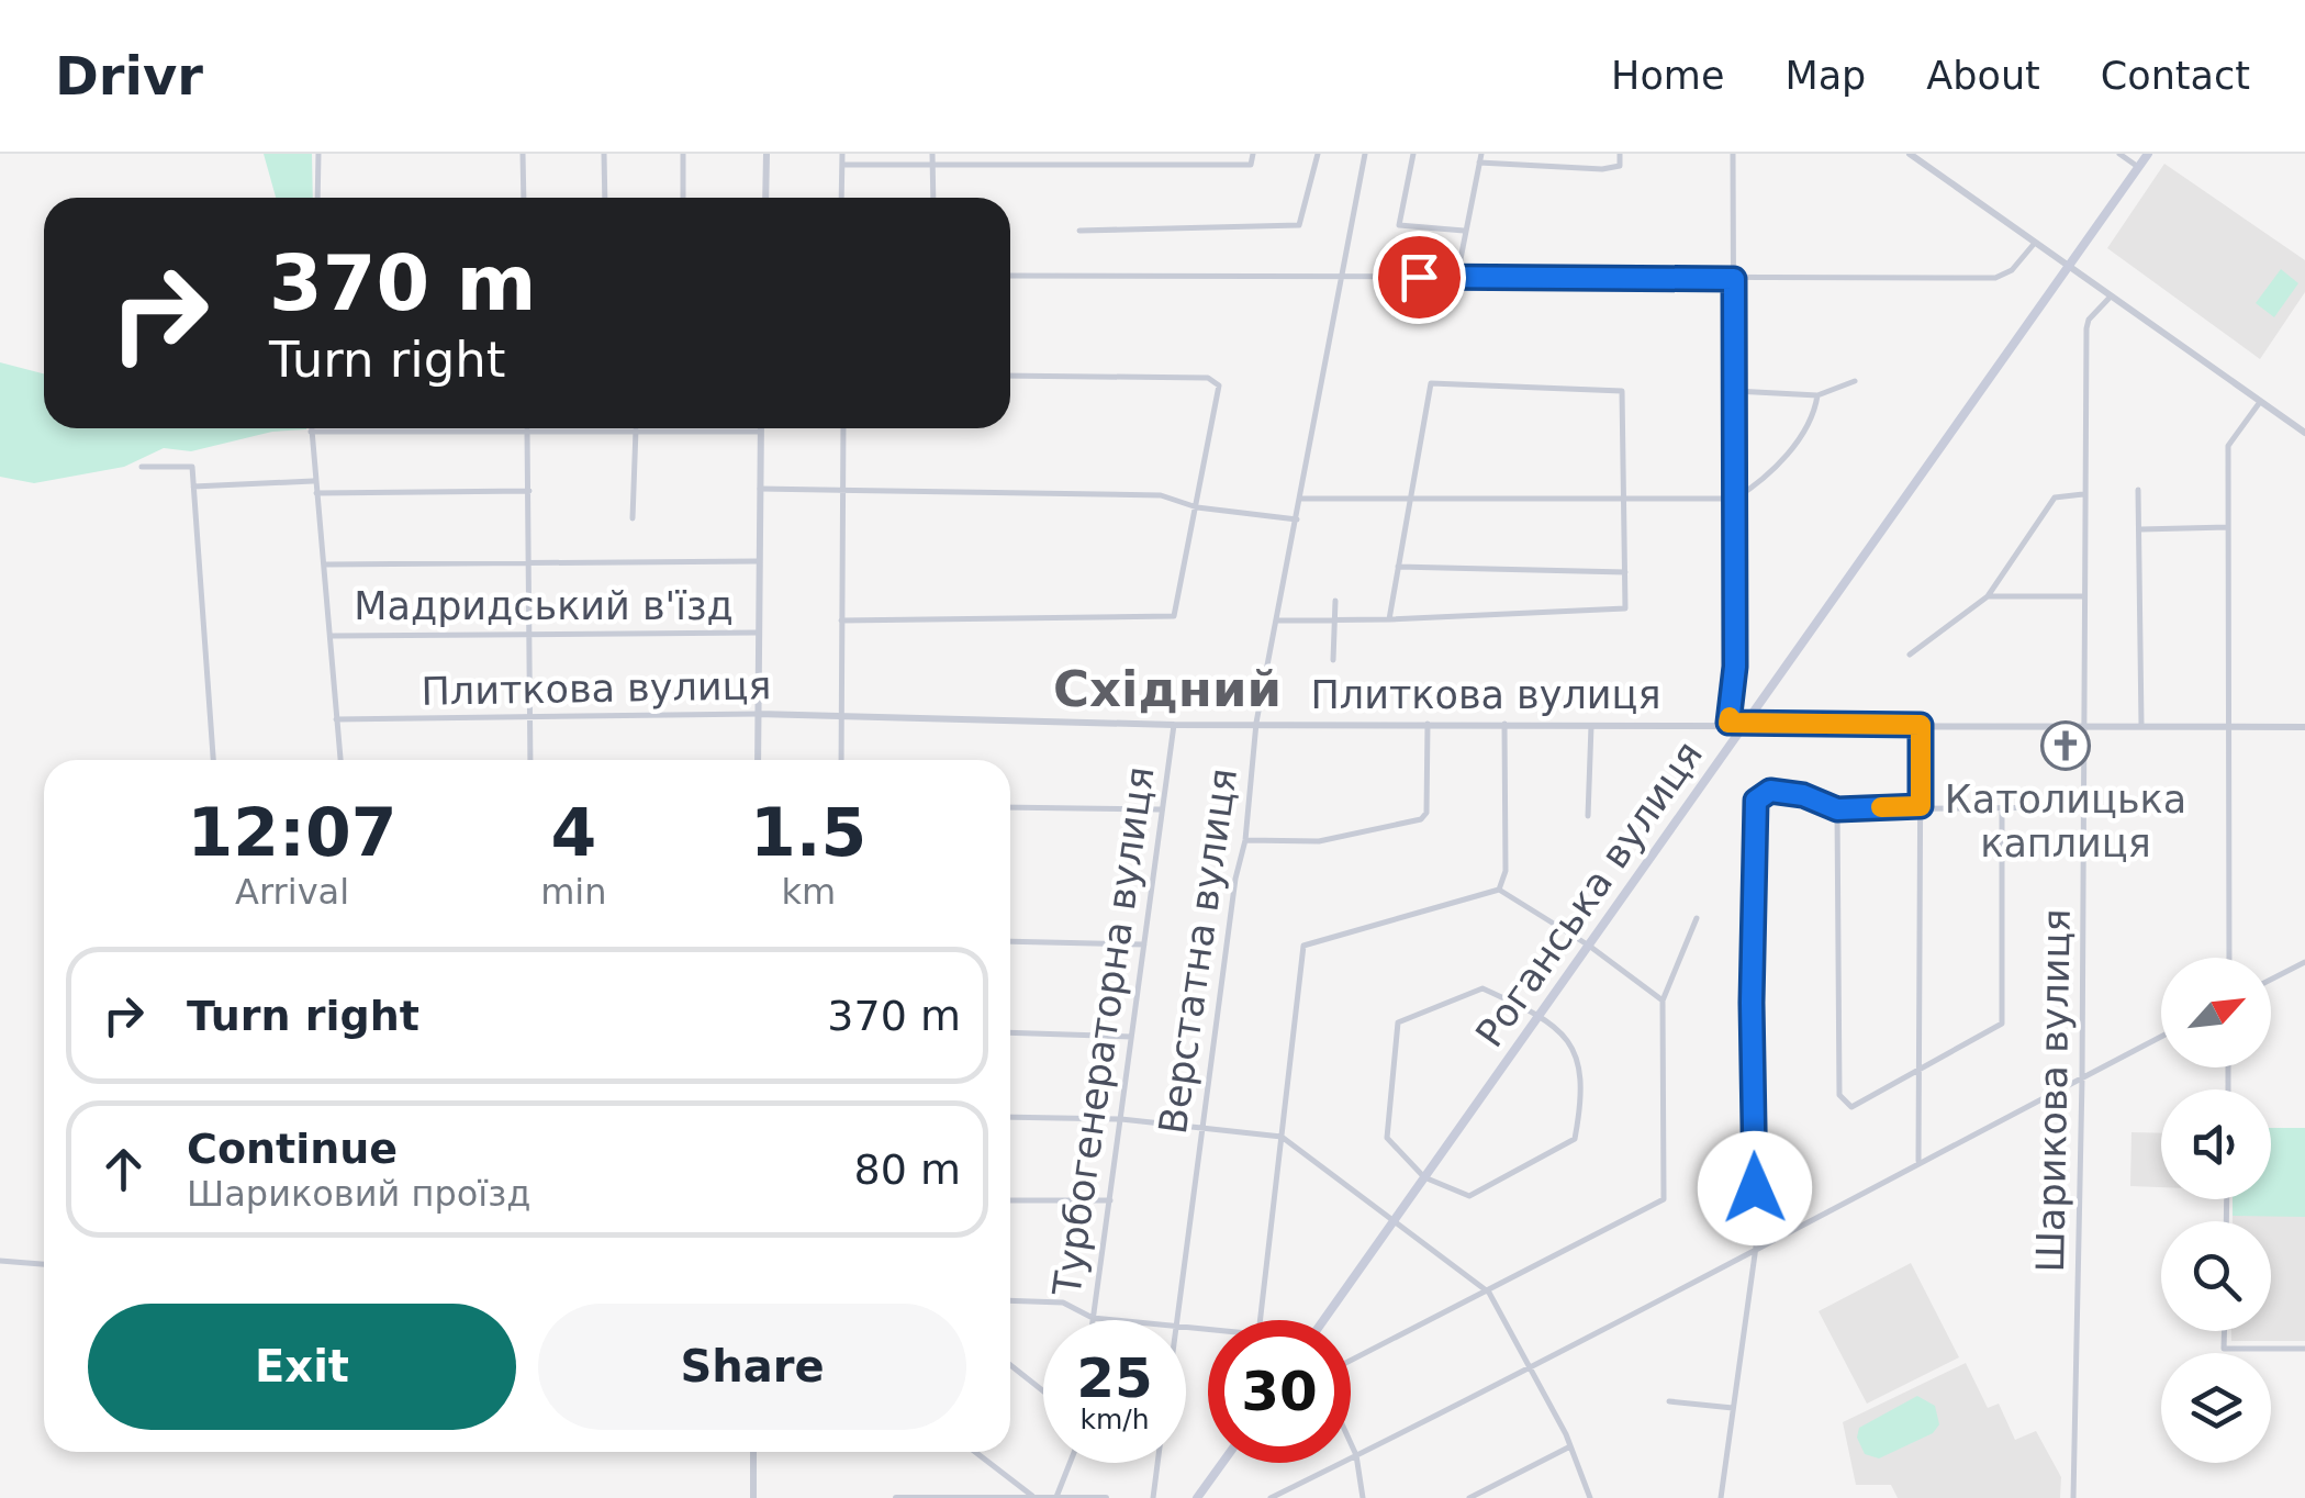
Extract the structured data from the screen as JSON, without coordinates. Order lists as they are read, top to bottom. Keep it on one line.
{"streets":{"main road":["Роганська вулиця"],"street":["Мадридський в'їзд","Плиткова вулиця","Верстатна вулиця","Турбогенераторна вулиця","Шарикова вулиця"]},"crossings":[["Плиткова вулиця","Роганська вулиця"],["Плиткова вулиця","Верстатна вулиця"],["Плиткова вулиця","Турбогенераторна вулиця"],["Плиткова вулиця","Шарикова вулиця"]],"districts":["Східний"],"places":{"church":["Католицька каплиця"]},"north":"top right","page":{"header":"Drivr","nav":["Home","Map","About","Contact"],"turn":["370 m","Turn right"],"eta":["12:07","Arrival","4","min","1.5","km"],"list":[{"name":"Turn right","value":"370 m"},{"name":"Continue","note":"Шариковий проїзд","value":"80 m"}],"buttons":["Exit","Share"],"speed":"25 km/h","limit":"30"}}
